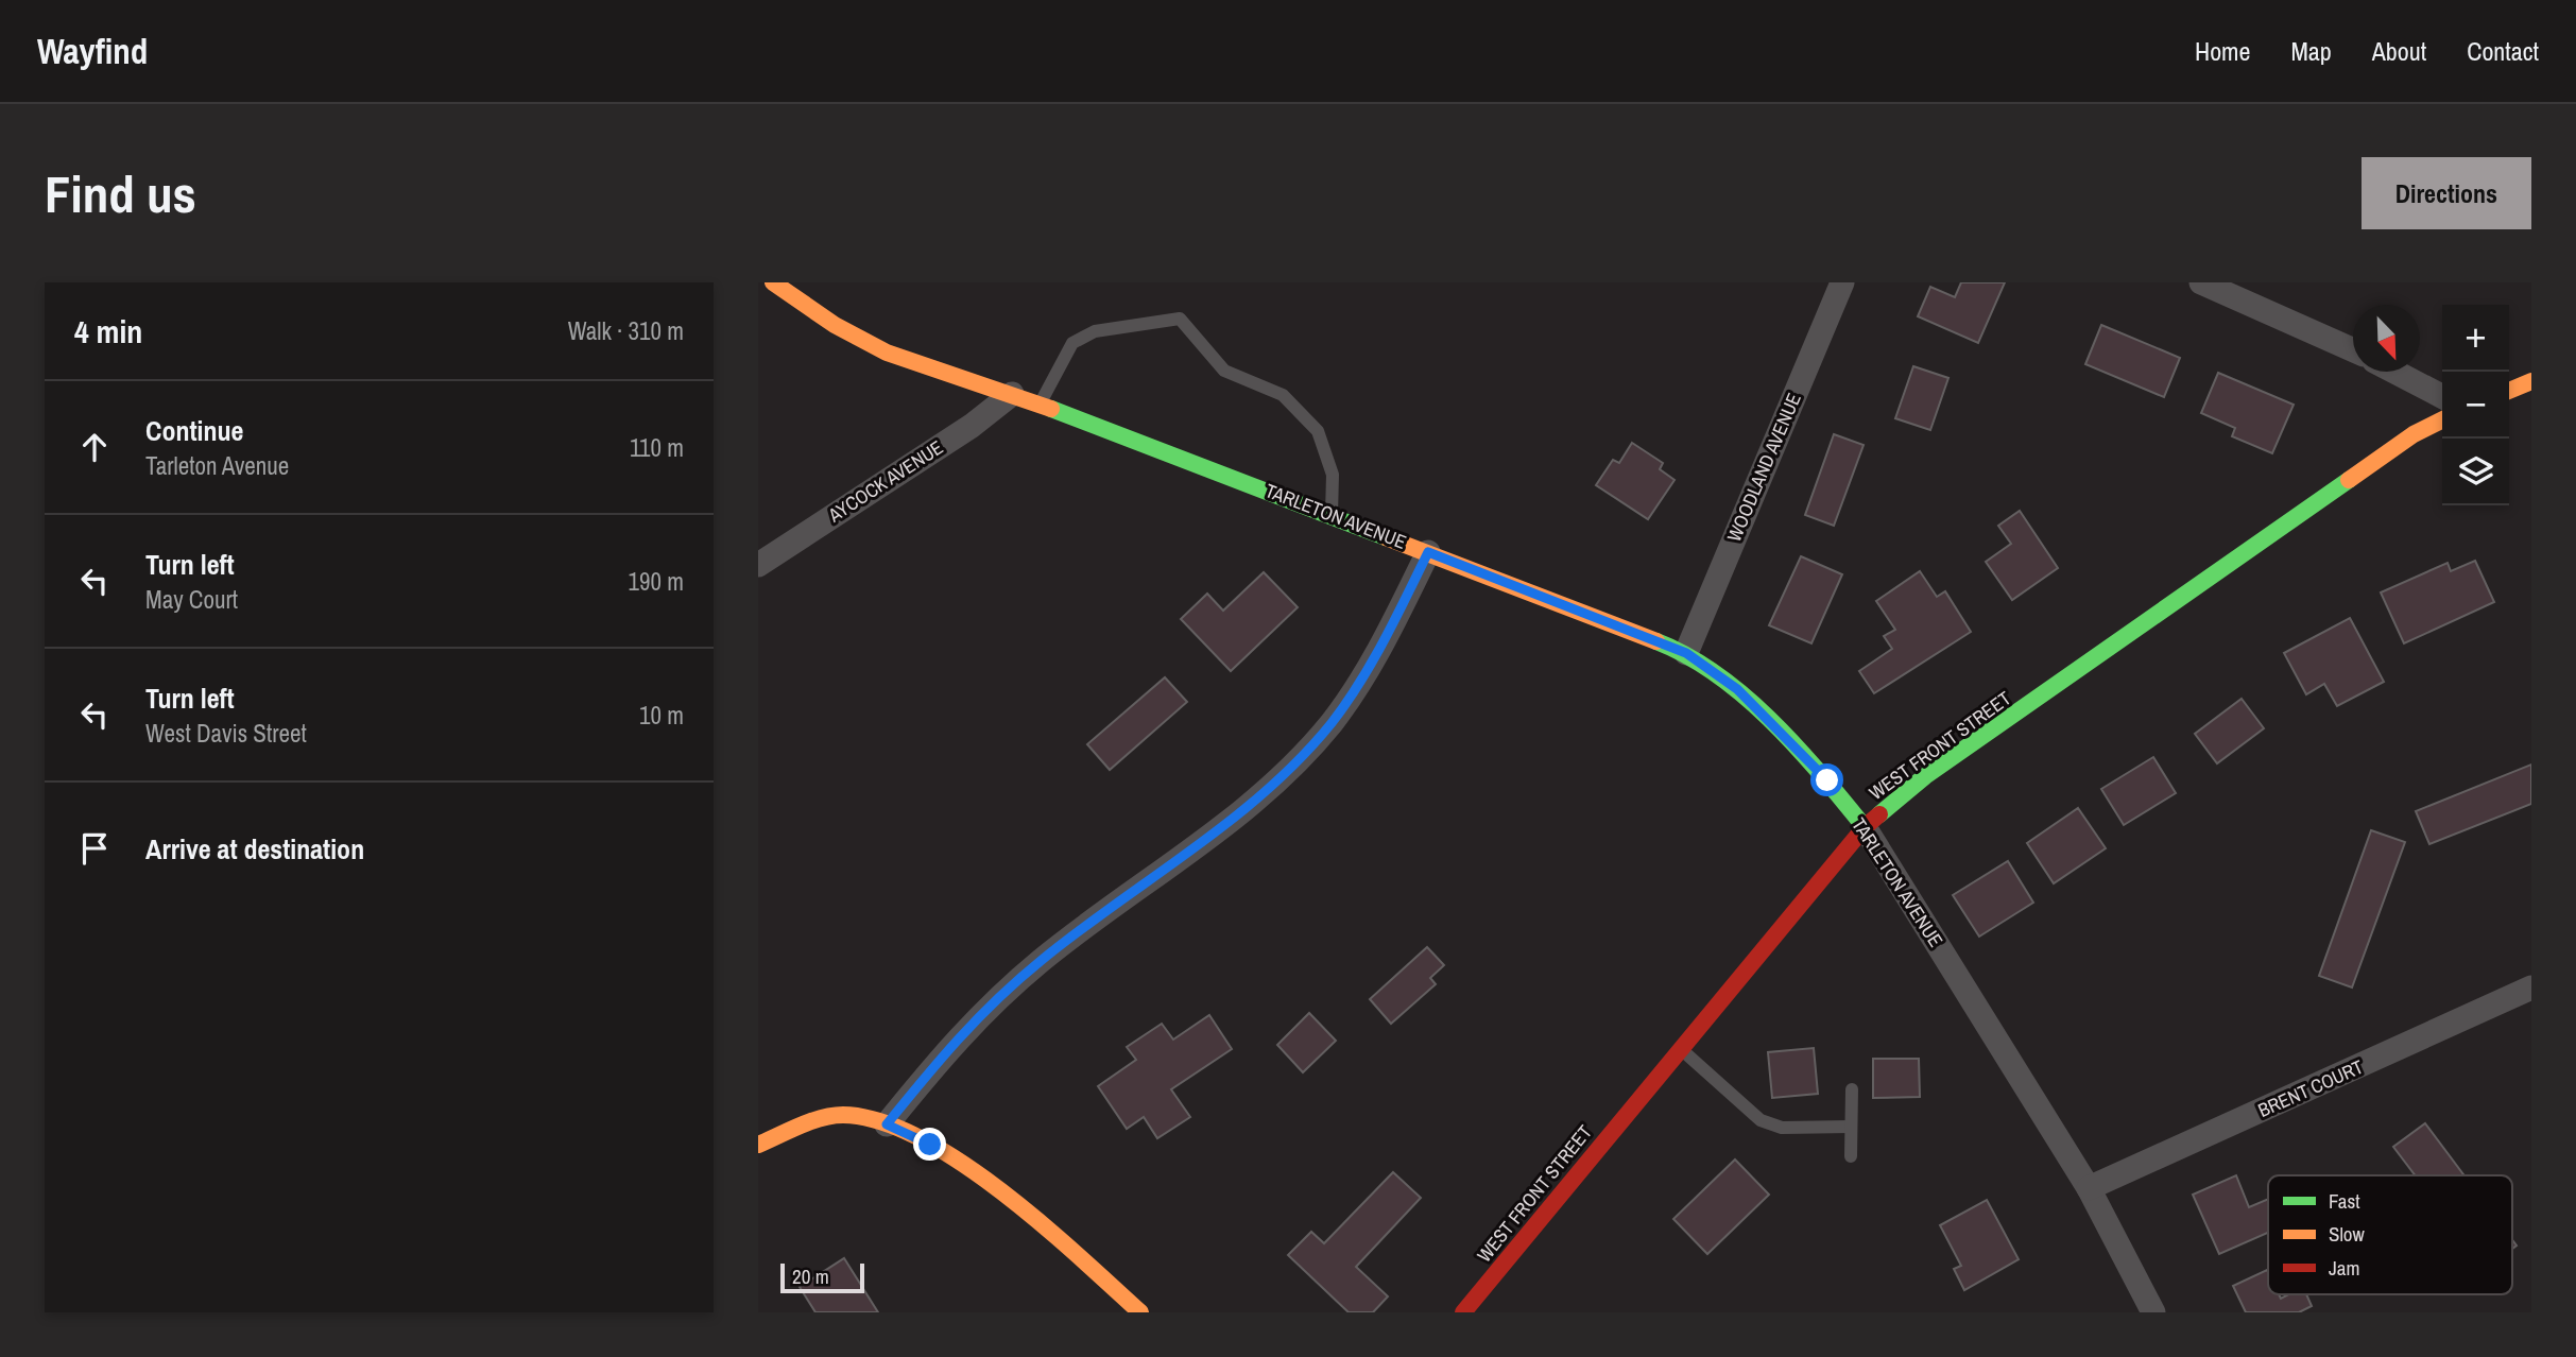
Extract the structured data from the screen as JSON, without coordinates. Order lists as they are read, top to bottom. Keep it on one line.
{"streets":{"street":["WOODLAND AVENUE","AYCOCK AVENUE","TARLETON AVENUE","WEST FRONT STREET","BRENT COURT"]},"crossings":[["WOODLAND AVENUE","TARLETON AVENUE"],["AYCOCK AVENUE","TARLETON AVENUE"],["TARLETON AVENUE","WEST FRONT STREET"],["TARLETON AVENUE","BRENT COURT"]],"legend":["Fast","Slow","Jam"],"scale_bar":"20 m","north":"bottom right","page":{"header":"Wayfind","nav":["Home","Map","About","Contact"],"buttons":"Directions","title":"Find us","heading":["4 min","Walk · 310 m"],"map_buttons":["+","−"],"list":[["Continue","Tarleton Avenue","110 m"],["Turn left","May Court","190 m"],["Turn left","West Davis Street","10 m"],"Arrive at destination"],"scale":"20 m"}}
